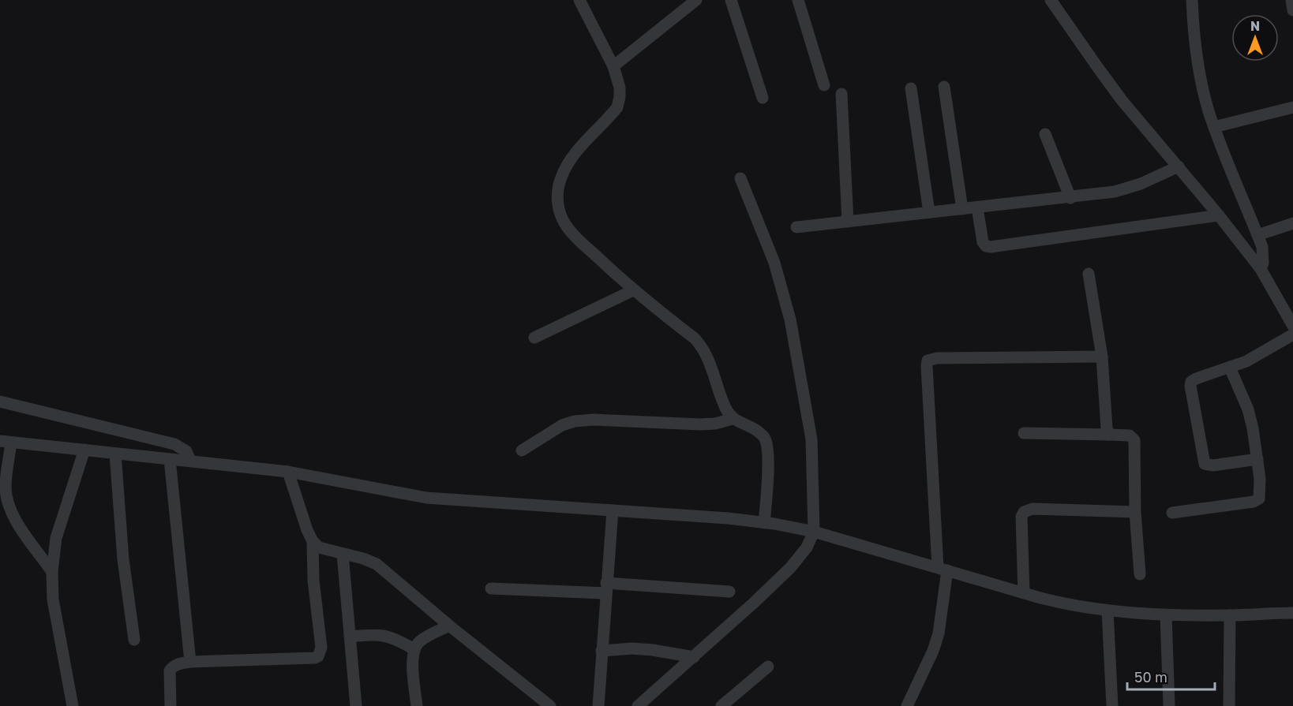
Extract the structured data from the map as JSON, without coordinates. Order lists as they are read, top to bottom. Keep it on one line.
{"scale_bar":"50 m","north":"top"}
